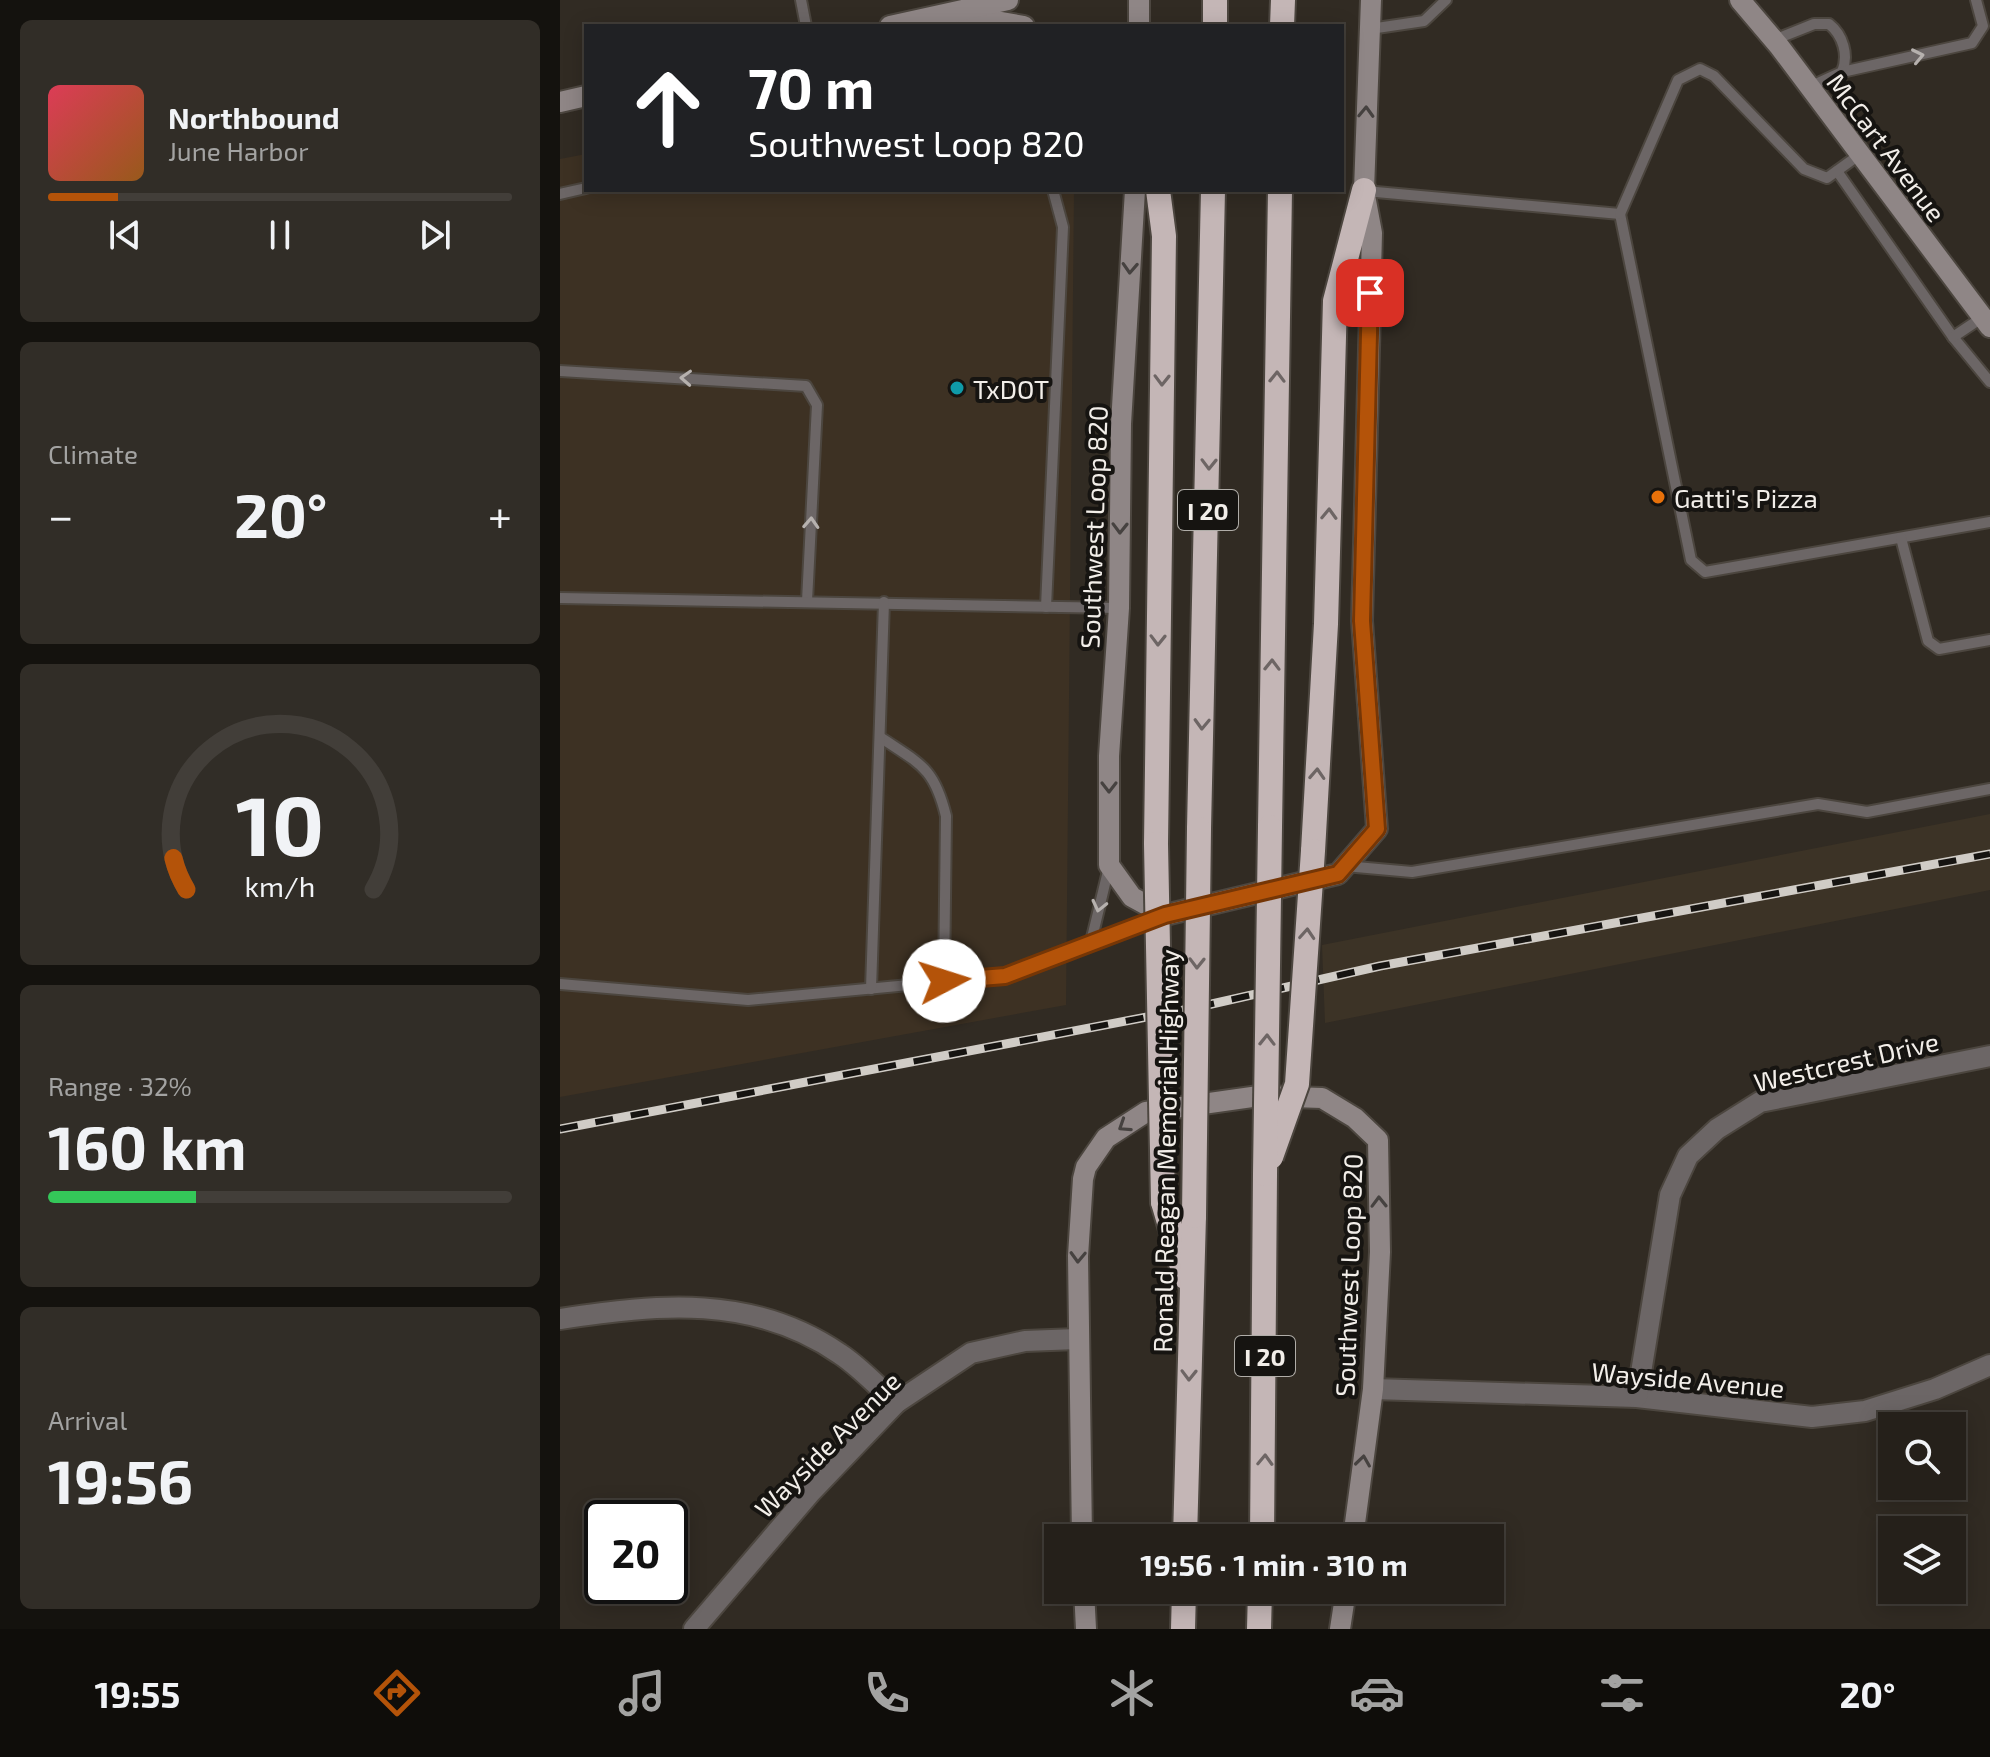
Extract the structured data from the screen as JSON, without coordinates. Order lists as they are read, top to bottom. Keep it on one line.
{"streets":{"highway":["I 20","Ronald Reagan Memorial Highway"],"main road":["McCart Avenue","Southwest Loop 820"],"street":["Westcrest Drive","Wayside Avenue"]},"crossings":[["Southwest Loop 820","Wayside Avenue"],["Westcrest Drive","Wayside Avenue"]],"places":["TxDOT","Gatti's Pizza"],"page":{"turn":["70 m","Southwest Loop 820"],"song":["Northbound","June Harbor"],"tile":["Climate",["Range · 32%","160 km"],["Arrival","19:56"]],"heat":["−","20°","+"],"limit":"20","trip":"19:56 · 1 min · 310 m","tabs":["19:55","20°"],"gauge":["10","km/h"]}}
